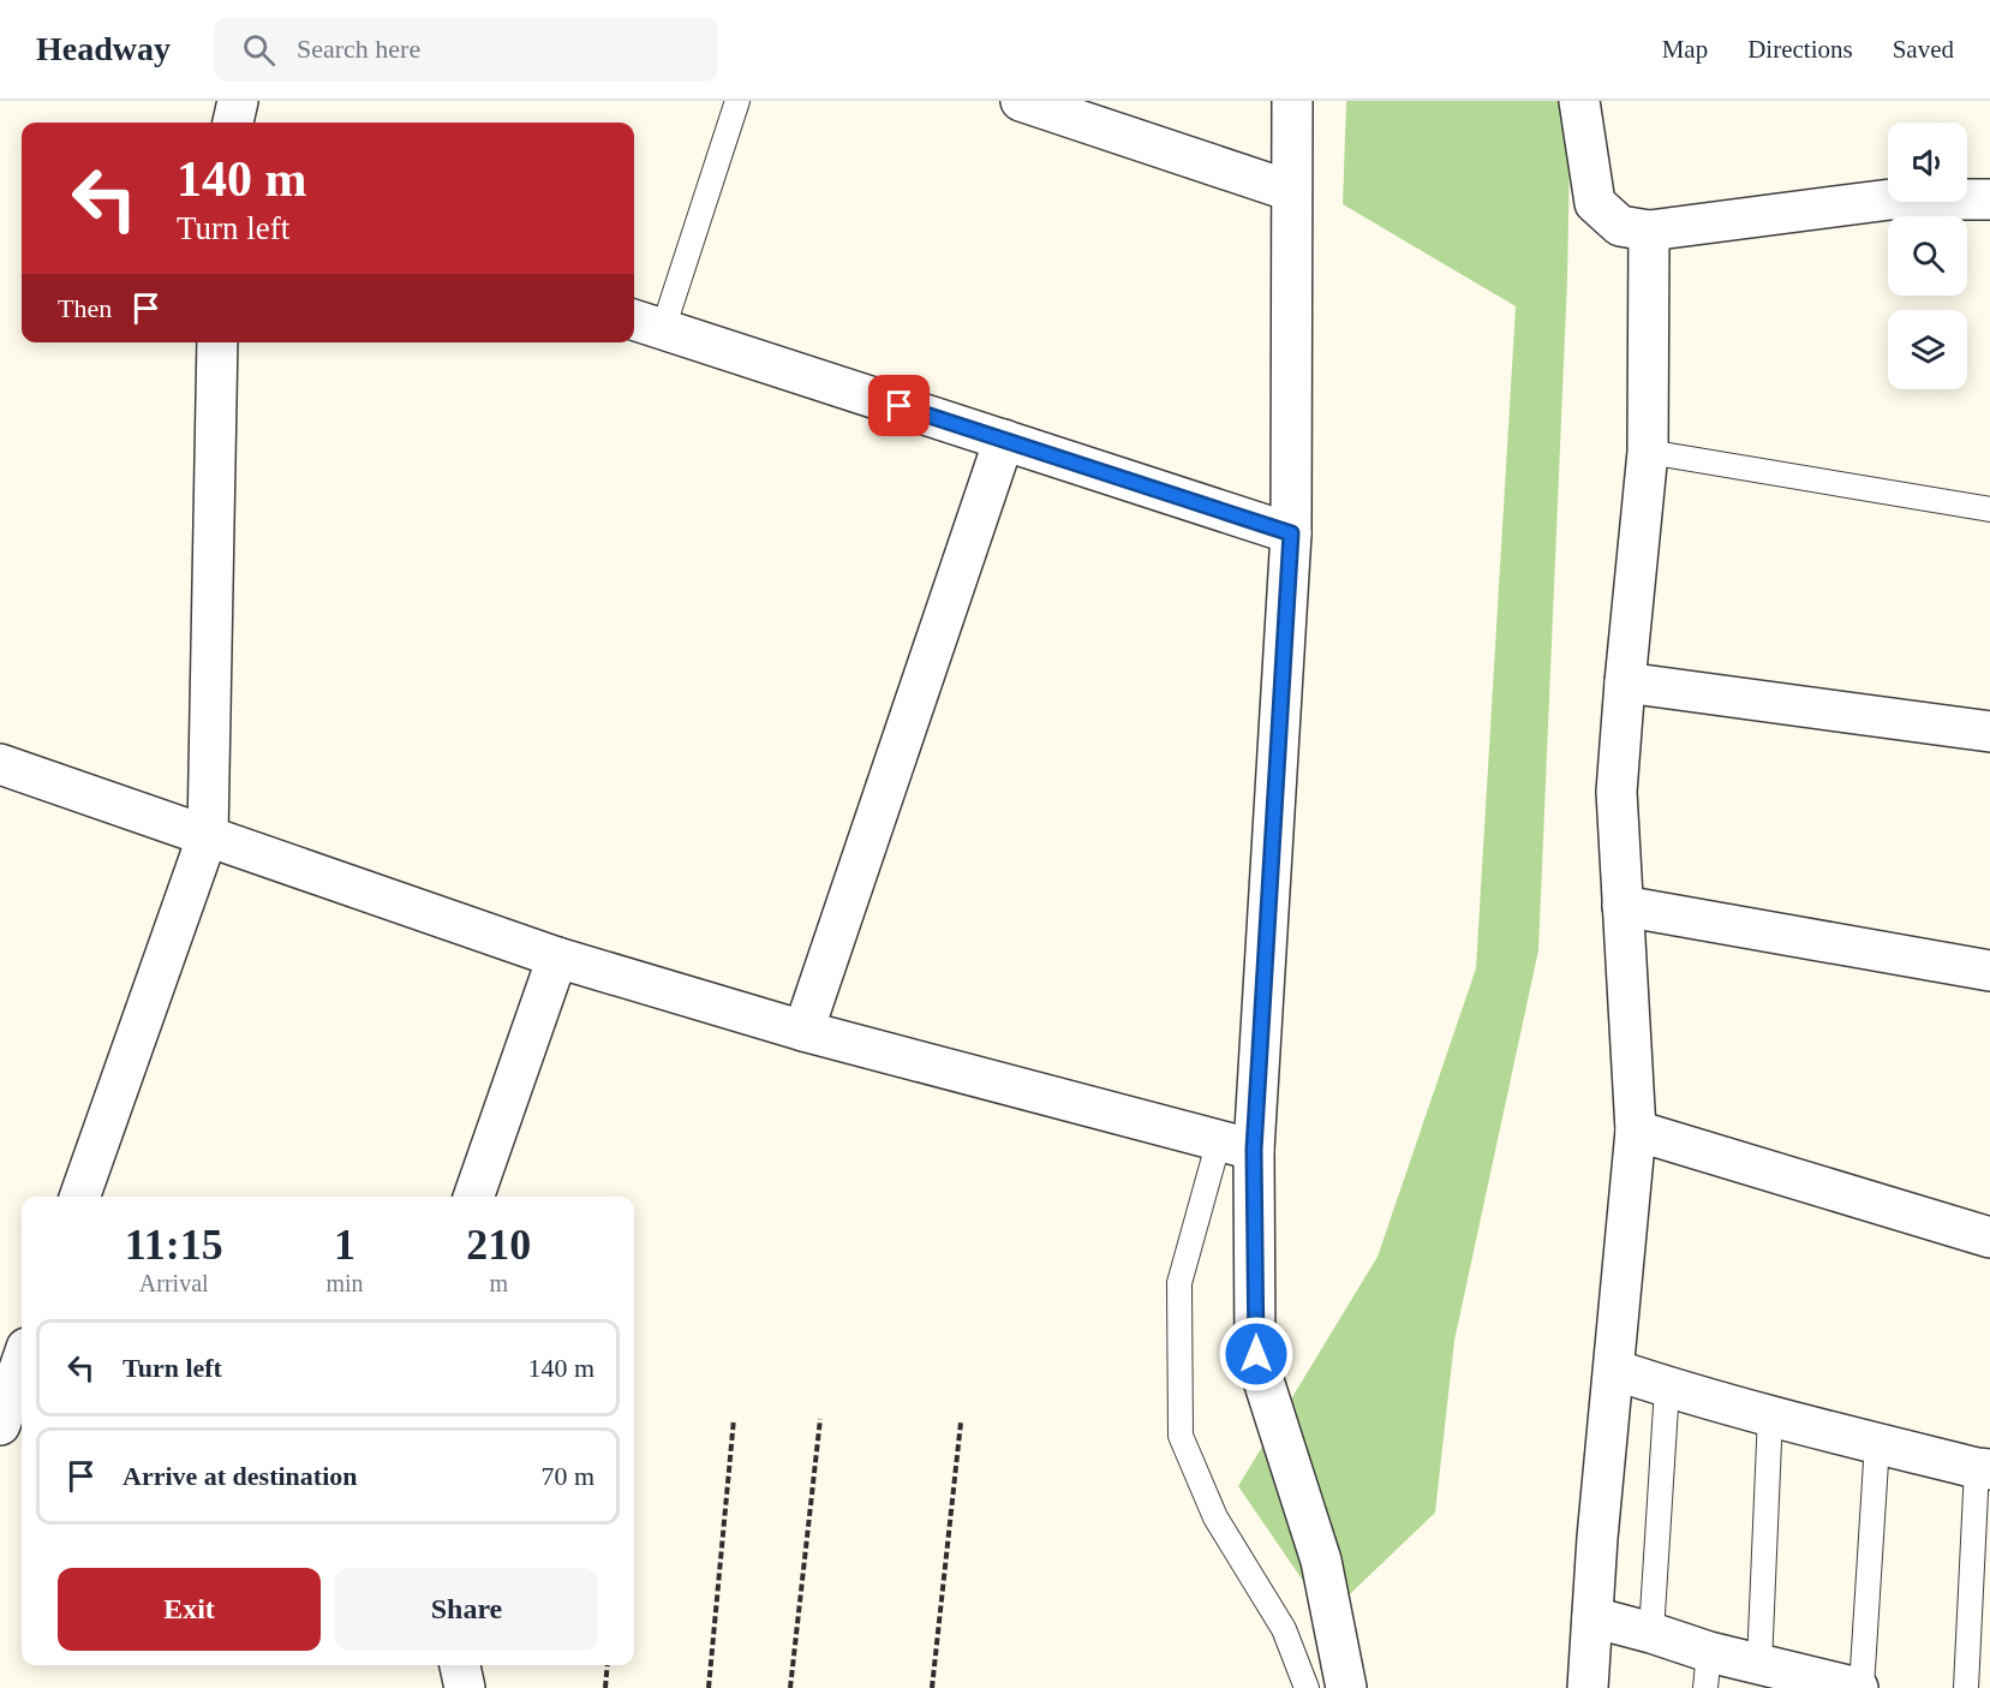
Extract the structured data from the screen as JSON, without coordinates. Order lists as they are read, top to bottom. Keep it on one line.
{"page":{"header":"Headway","search":"Search here","nav":["Map","Directions","Saved"],"turn":["140 m","Turn left"],"then":"Then","eta":["11:15","Arrival","1","min","210","m"],"list":[{"name":"Turn left","value":"140 m"},{"name":"Arrive at destination","value":"70 m"}],"buttons":["Exit","Share"]}}
